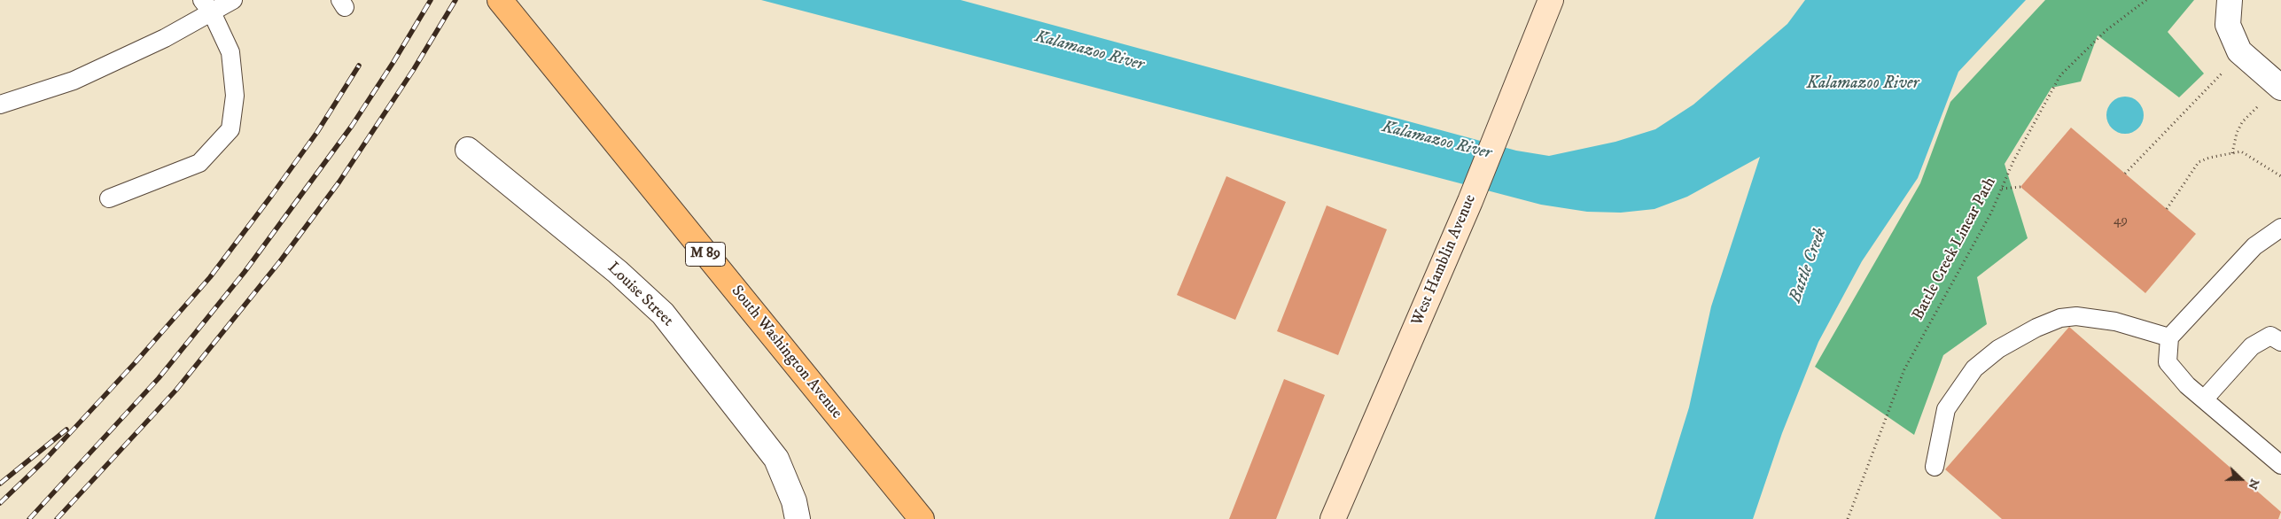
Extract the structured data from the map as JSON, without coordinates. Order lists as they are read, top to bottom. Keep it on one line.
{"streets":{"main road":["M 89","South Washington Avenue"],"street":["West Hamblin Avenue","Louise Street"],"path":["Battle Creek Linear Path"]},"water":["Kalamazoo River","Battle Creek"],"house_numbers":["49"],"north":"right"}
